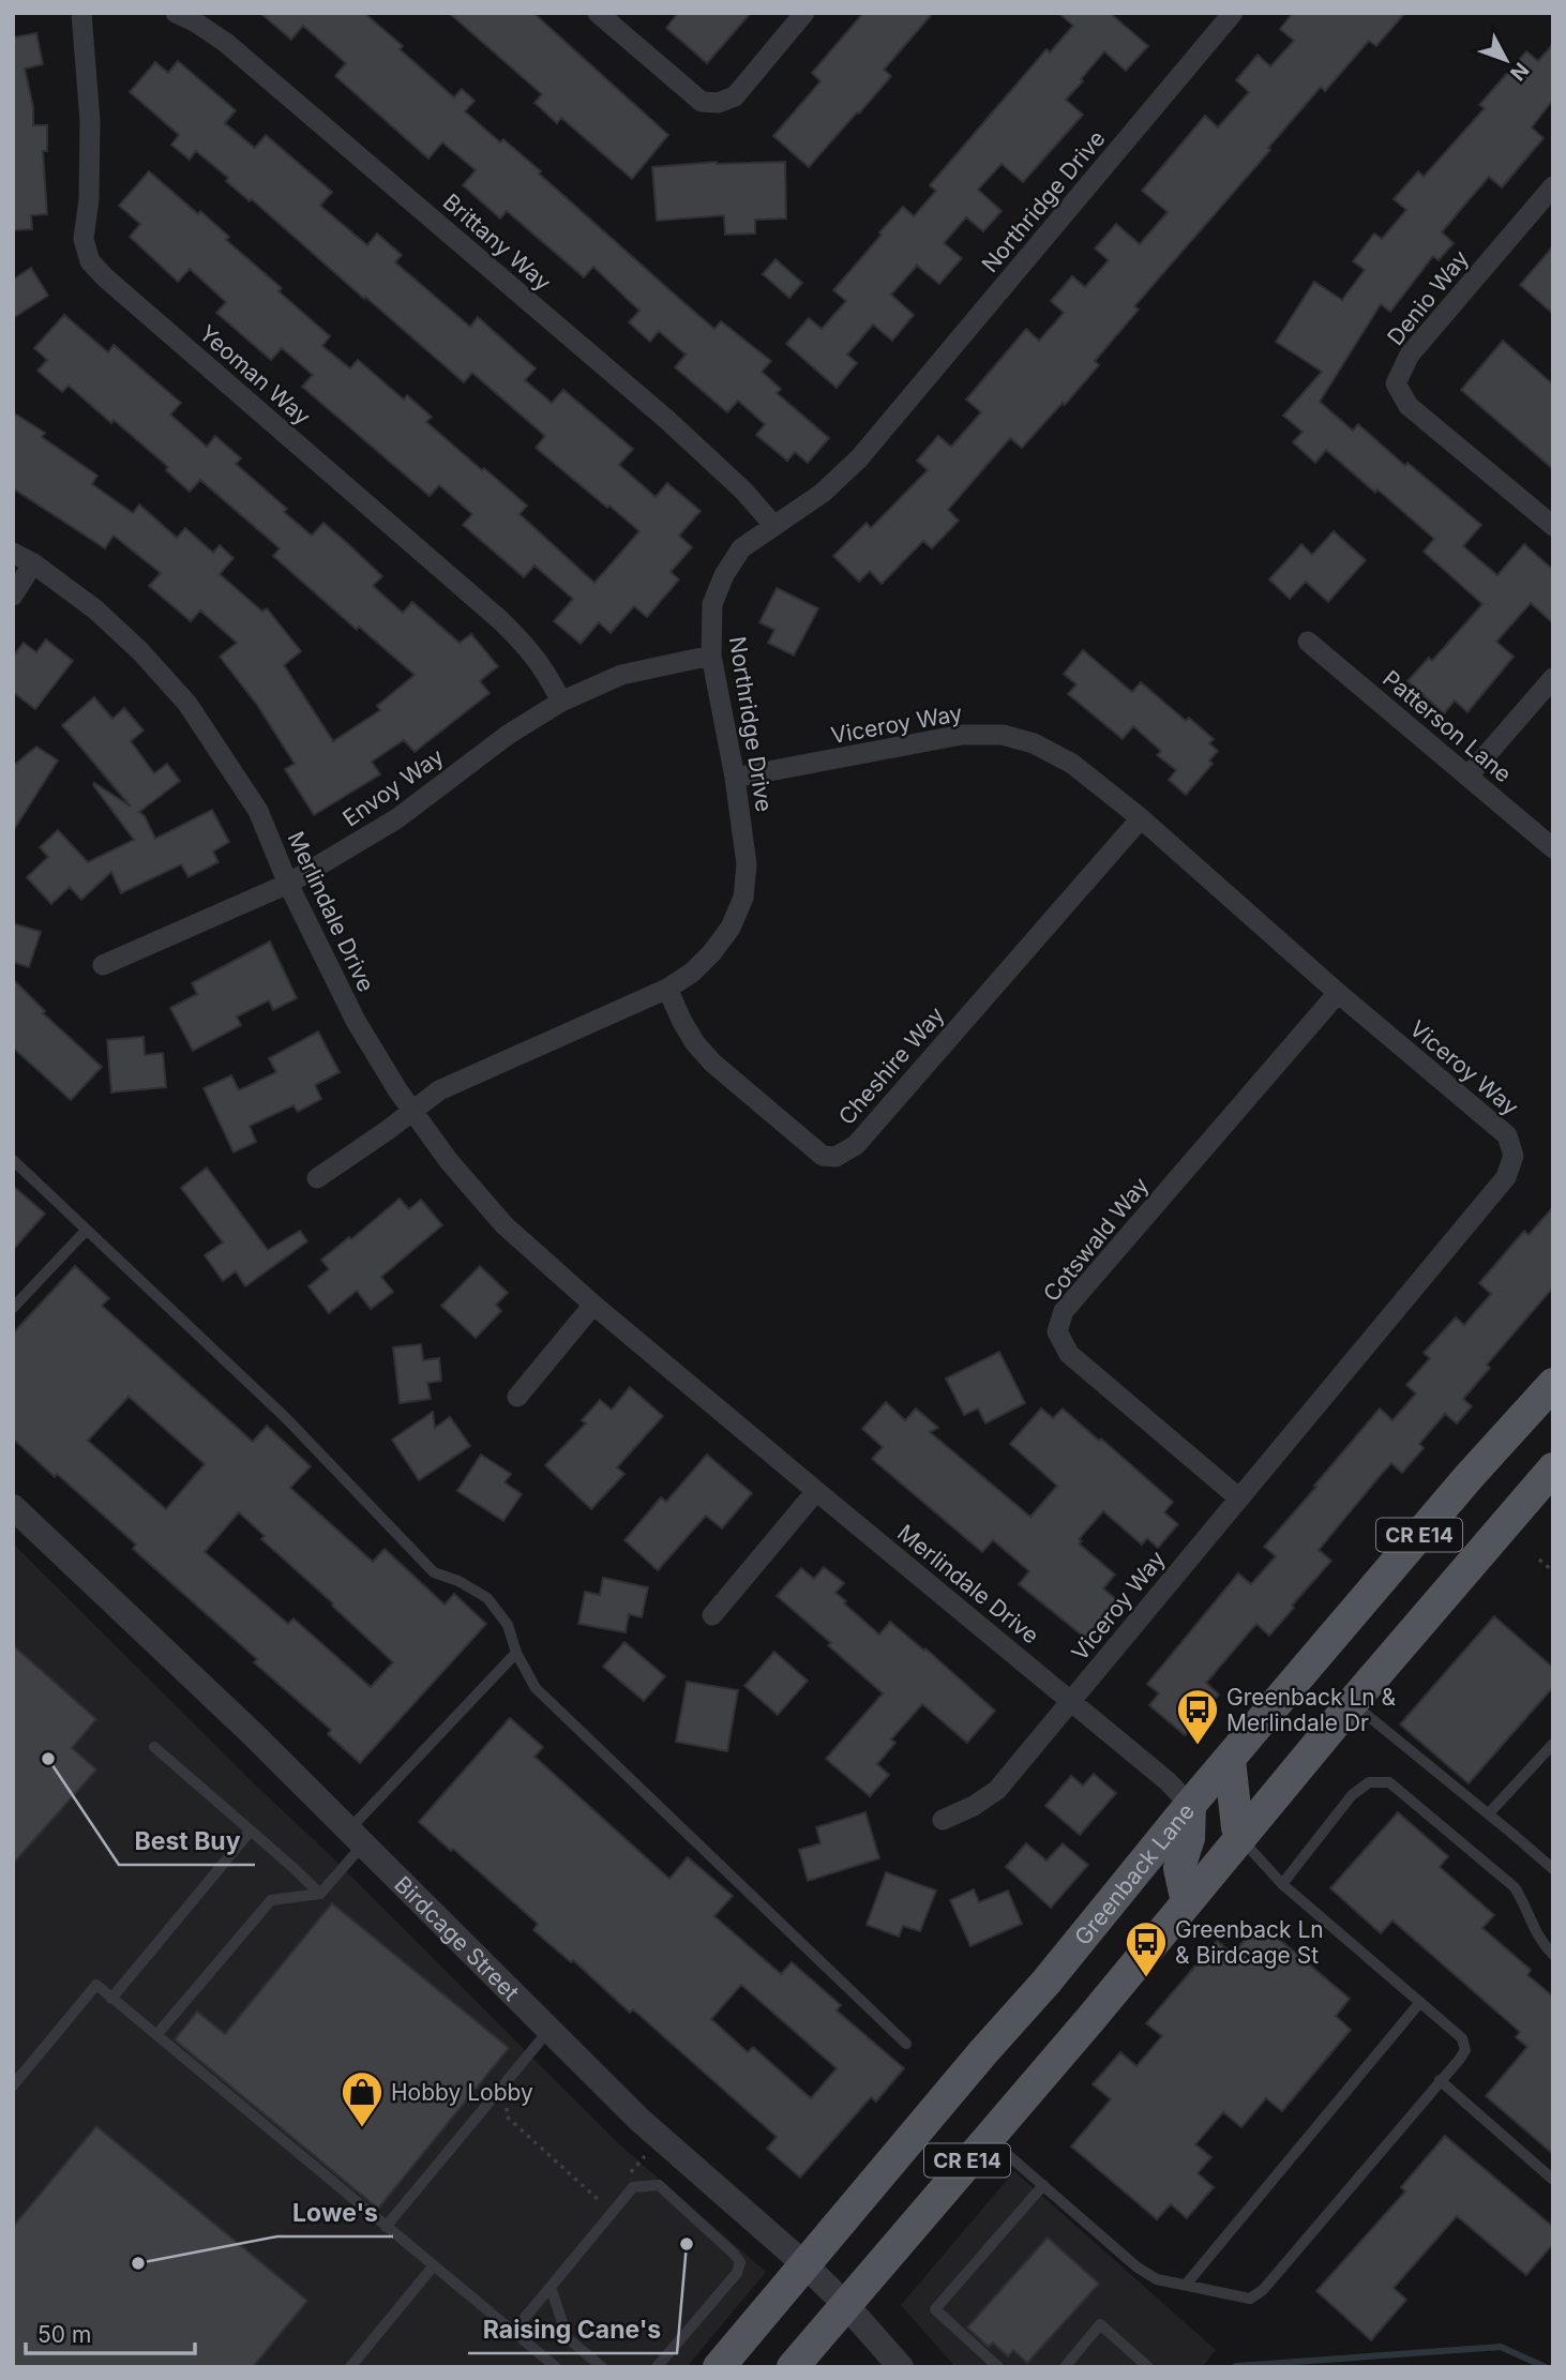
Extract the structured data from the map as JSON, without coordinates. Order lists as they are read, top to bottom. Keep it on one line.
{"streets":{"main road":["CR E14","Greenback Lane"],"street":["Northridge Drive","Brittany Way","Denio Way","Yeoman Way","Viceroy Way","Patterson Lane","Envoy Way","Merlindale Drive","Cheshire Way","Cotswald Way","Birdcage Street"]},"crossings":[["Northridge Drive","Brittany Way"],["Northridge Drive","Viceroy Way"],["Northridge Drive","Envoy Way"],["Northridge Drive","Merlindale Drive"],["Northridge Drive","Cheshire Way"],["Yeoman Way","Envoy Way"],["Viceroy Way","Merlindale Drive"],["Viceroy Way","Cheshire Way"],["Viceroy Way","Cotswald Way"],["Envoy Way","Merlindale Drive"],["Merlindale Drive","Greenback Lane"],["CR E14","Birdcage Street"],["Greenback Lane","Birdcage Street"]],"places":{"bus stop":["Greenback Ln & Merlindale Dr","Greenback Ln & Birdcage St"],"other":["Best Buy","Raising Cane's","Lowe's"],"shop":["Hobby Lobby"]},"scale_bar":"50 m","north":"bottom right"}
